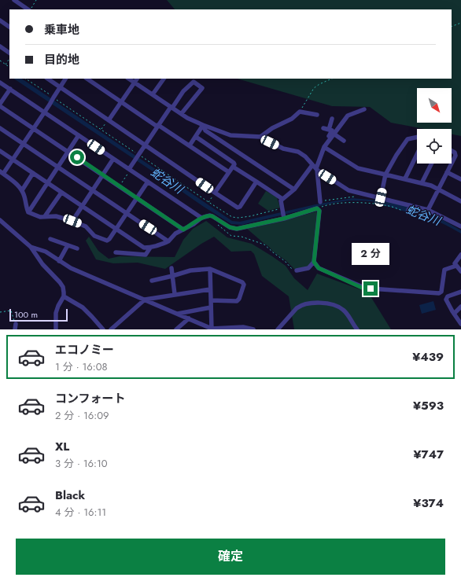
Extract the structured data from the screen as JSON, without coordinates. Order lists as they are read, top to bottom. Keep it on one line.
{"water":["蛇谷川"],"scale_bar":"100 m","north":"bottom right","page":{"banner":["乗車地","目的地"],"bubble":"2 分","scale":"100 m","list":[{"name":"エコノミー","note":"1 分 · 16:08","value":"¥439"},{"name":"コンフォート","note":"2 分 · 16:09","value":"¥593"},{"name":"XL","note":"3 分 · 16:10","value":"¥747"},{"name":"Black","note":"4 分 · 16:11","value":"¥374"}],"buttons":"確定"}}
